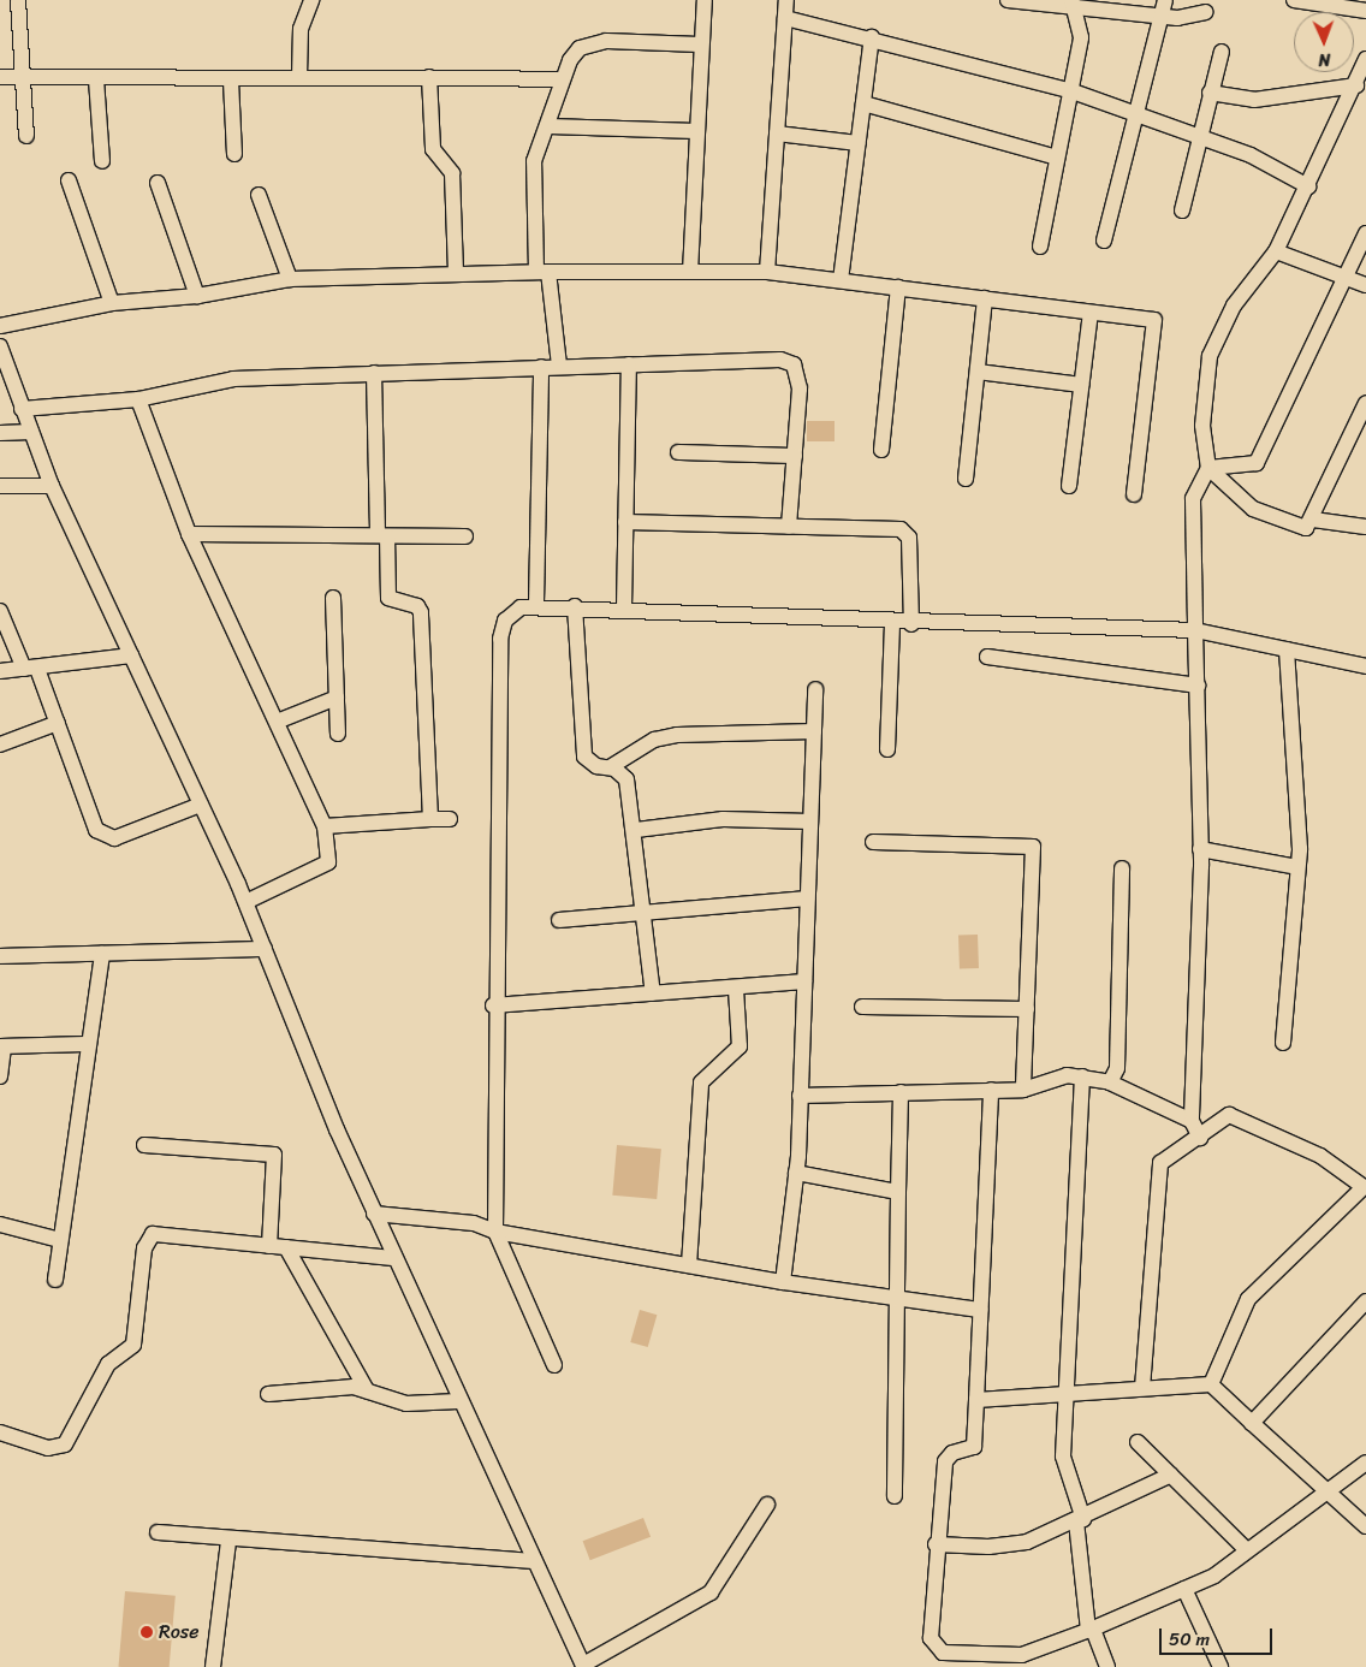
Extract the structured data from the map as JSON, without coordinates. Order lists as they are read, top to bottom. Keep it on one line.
{"places":["Rose"],"scale_bar":"50 m","north":"bottom"}
